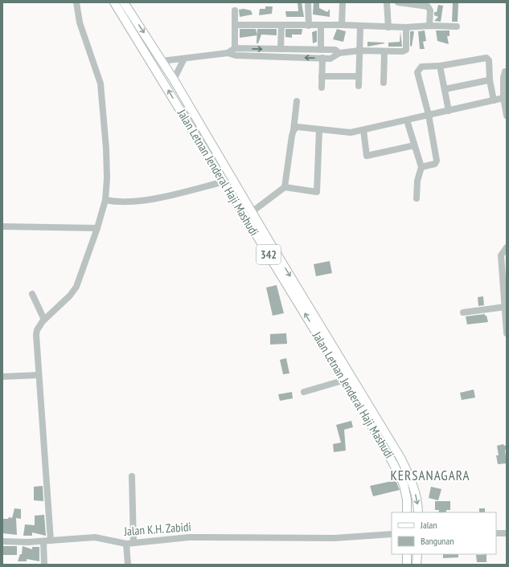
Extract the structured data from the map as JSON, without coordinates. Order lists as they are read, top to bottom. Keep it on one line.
{"streets":{"main road":["Jalan Letnan Jenderal Haji Mashudi","342"],"street":["Jalan K.H. Zabidi"]},"districts":["KERSANAGARA"],"legend":["Jalan","Bangunan"]}
